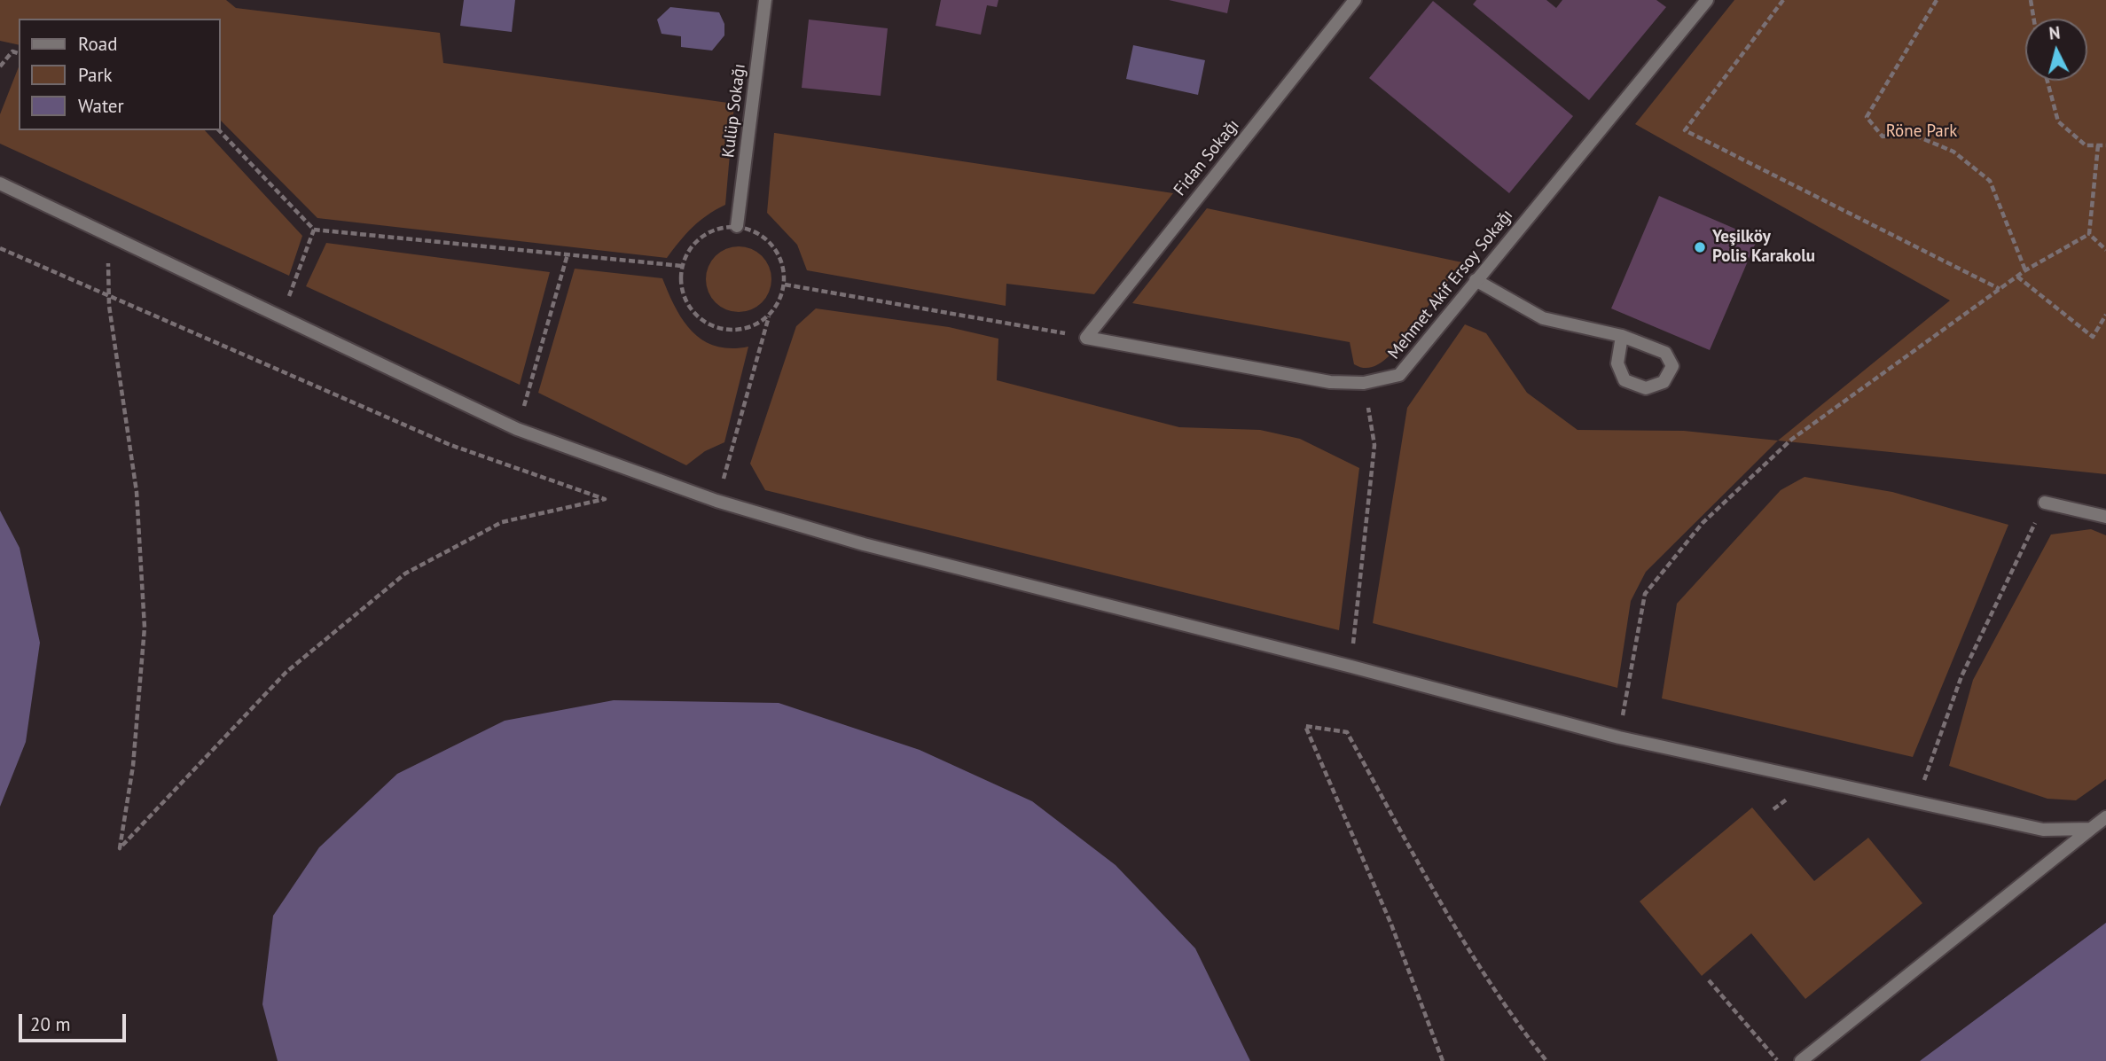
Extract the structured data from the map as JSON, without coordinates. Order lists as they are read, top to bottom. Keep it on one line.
{"streets":{"street":["Kulüp Sokağı","Fidan Sokağı","Mehmet Akif Ersoy Sokağı"]},"crossings":[["Fidan Sokağı","Mehmet Akif Ersoy Sokağı"]],"parks":["Röne Park"],"places":["Yeşilköy Polis Karakolu"],"legend":["Road","Park","Water"],"scale_bar":"20 m","north":"top"}
